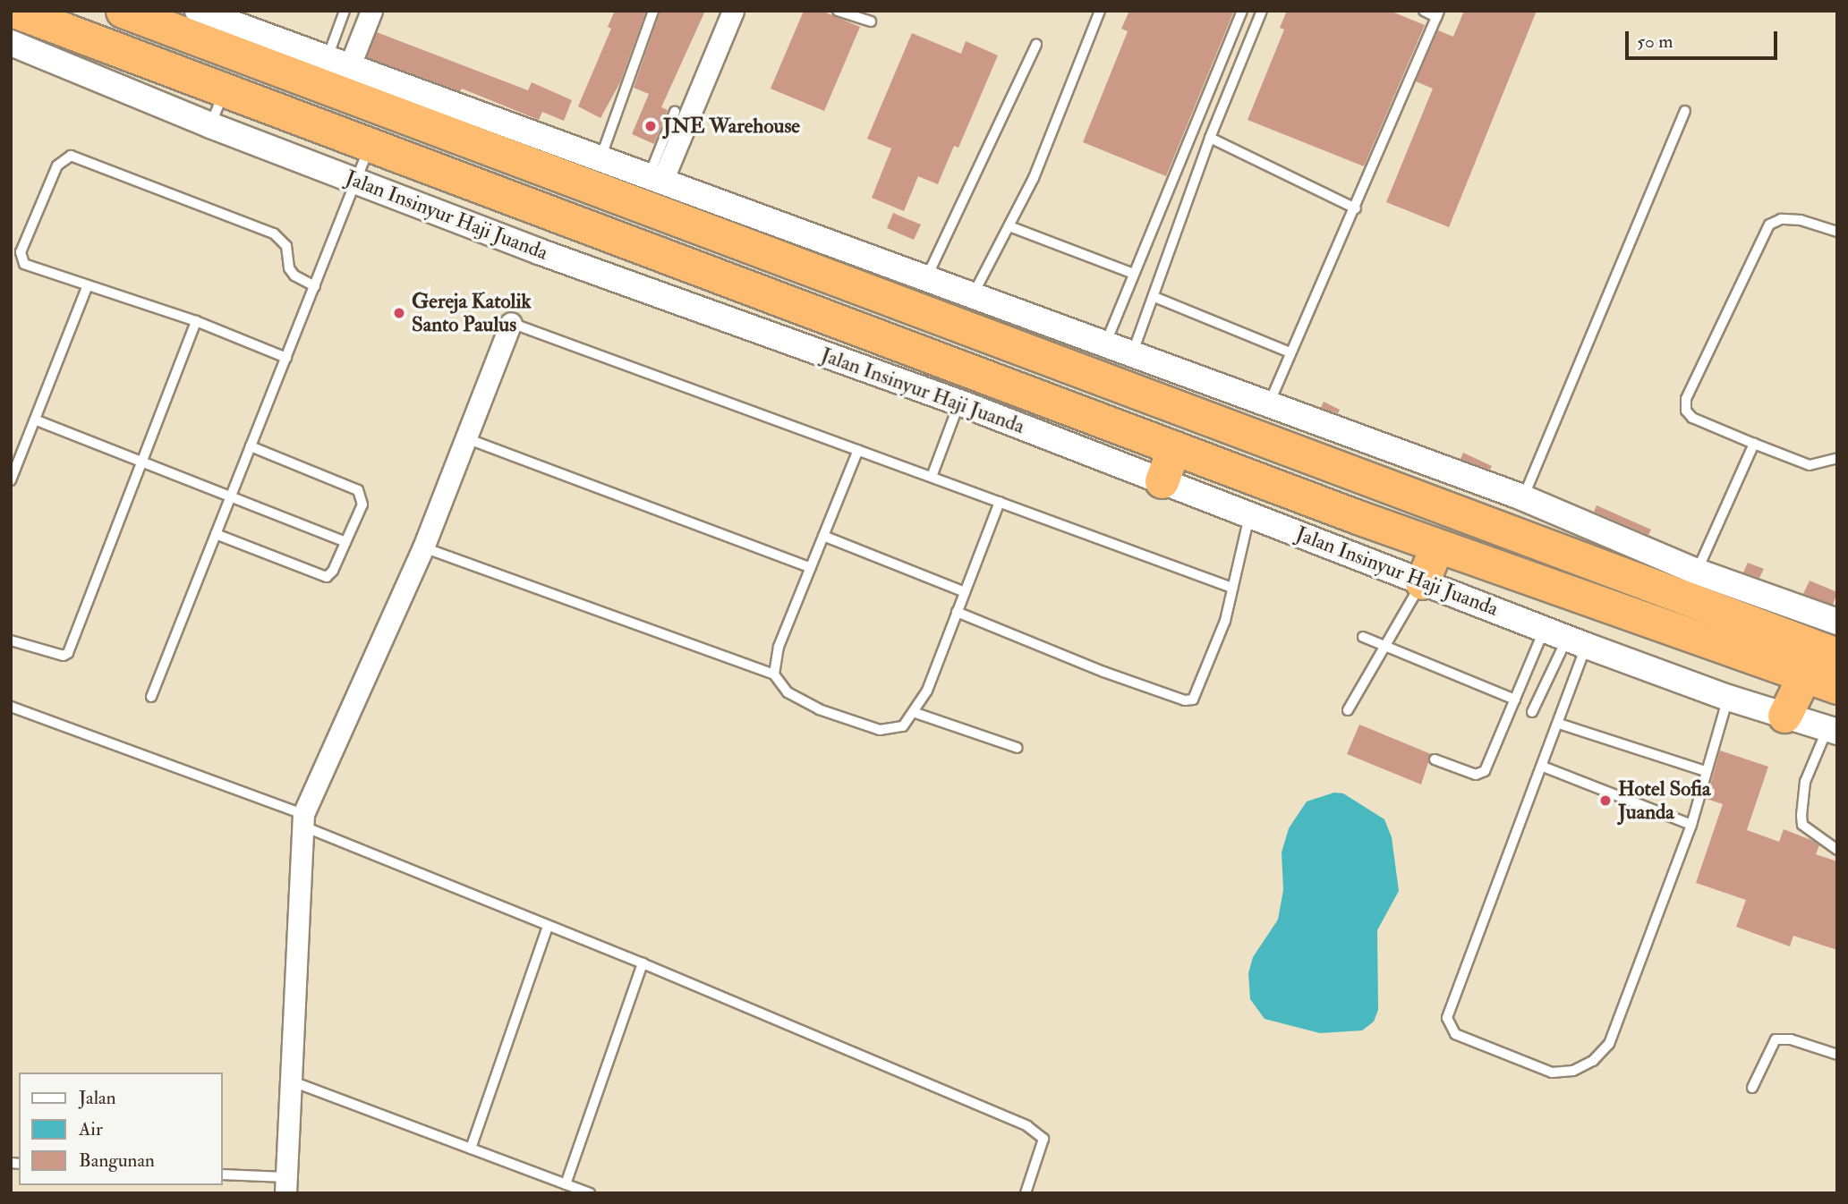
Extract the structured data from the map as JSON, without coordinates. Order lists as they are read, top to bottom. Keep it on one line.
{"streets":{"highway":["Jalan Insinyur Haji Juanda"]},"places":["JNE Warehouse","Gereja Katolik Santo Paulus","Hotel Sofia Juanda"],"legend":["Jalan","Air","Bangunan"],"scale_bar":"50 m"}
